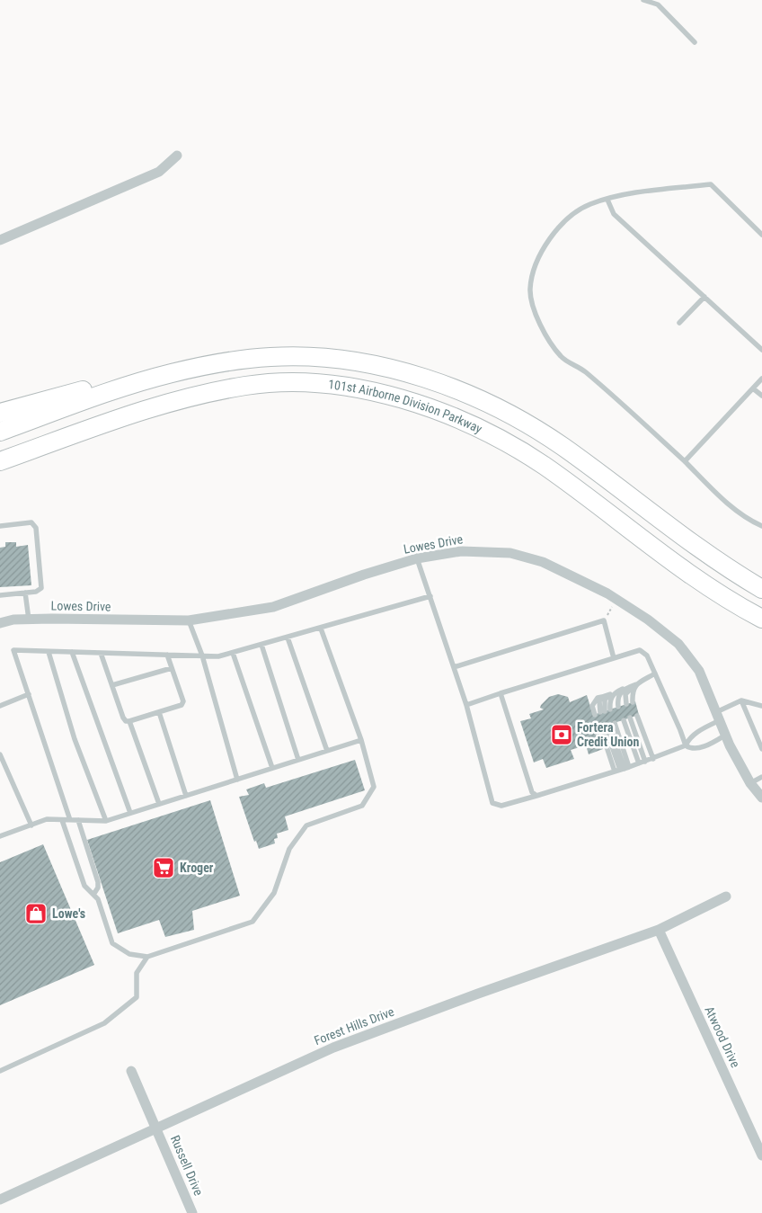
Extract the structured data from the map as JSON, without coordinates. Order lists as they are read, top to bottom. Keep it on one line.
{"streets":{"highway":["101st Airborne Division Parkway"],"street":["Lowes Drive","Forest Hills Drive","Atwood Drive","Russell Drive"]},"crossings":[["Forest Hills Drive","Atwood Drive"],["Forest Hills Drive","Russell Drive"]],"places":{"bank":["Fortera Credit Union"],"supermarket":["Kroger"],"shop":["Lowe's"]}}
